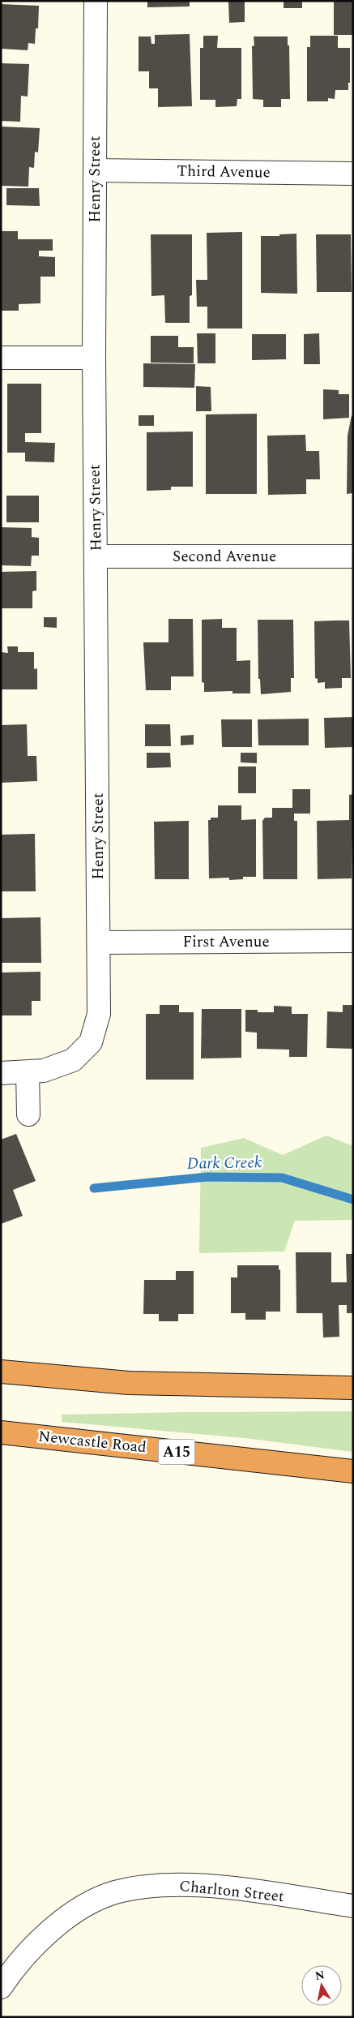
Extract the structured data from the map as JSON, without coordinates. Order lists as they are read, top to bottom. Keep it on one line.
{"streets":{"highway":["Newcastle Road","A15"],"street":["Third Avenue","Henry Street","Second Avenue","First Avenue","Charlton Street"]},"crossings":[["Third Avenue","Henry Street"],["Henry Street","Second Avenue"],["Henry Street","First Avenue"]],"water":["Dark Creek"],"north":"top"}
